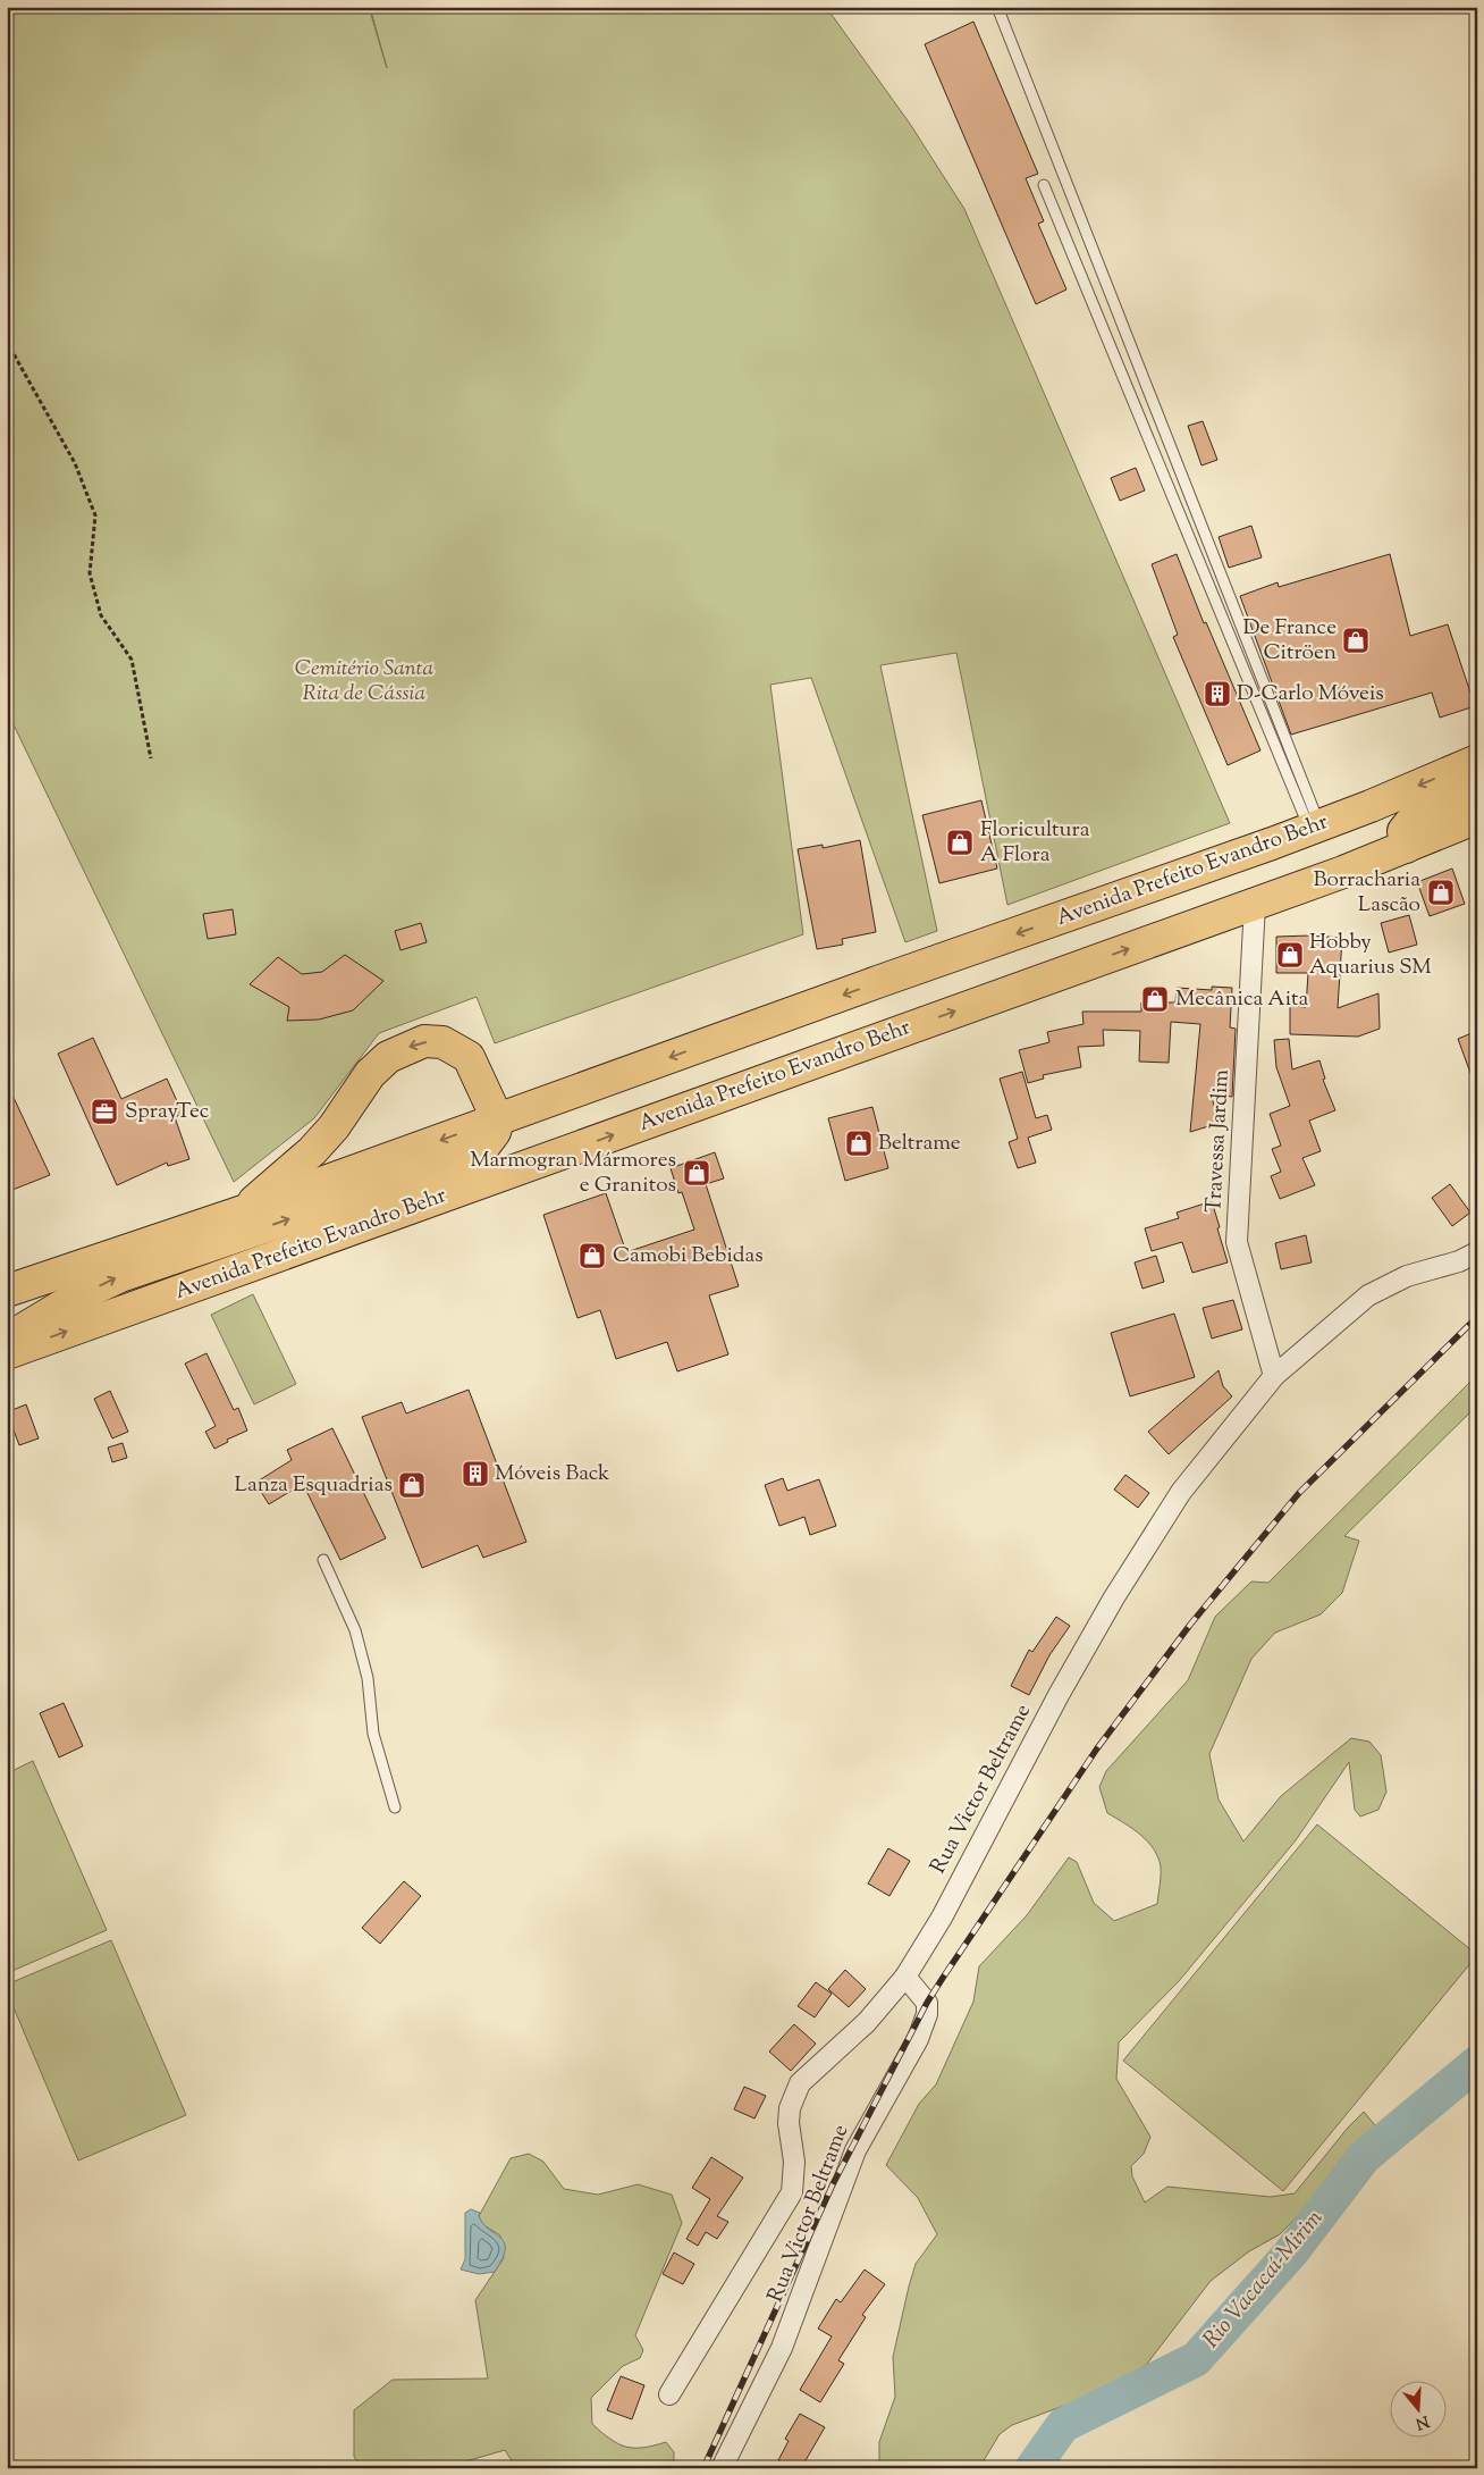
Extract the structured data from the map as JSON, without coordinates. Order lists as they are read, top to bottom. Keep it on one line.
{"streets":{"highway":["Avenida Prefeito Evandro Behr"],"street":["Travessa Jardim","Rua Victor Beltrame"]},"crossings":[["Avenida Prefeito Evandro Behr","Travessa Jardim"],["Travessa Jardim","Rua Victor Beltrame"]],"water":["Rio Vacacaí-Mirim"],"parks":["Cemitério Santa Rita de Cássia"],"places":{"shop":["De France Citröen","Floricultura A Flora","Borracharia Lascão","Hobby Aquarius SM","Mecânica Aita","Beltrame","Marmogran Mármores e Granitos","Camobi Bebidas","Lanza Esquadrias"],"building":["D-Carlo Móveis","Móveis Back"],"office":["SprayTec"]},"north":"bottom"}
